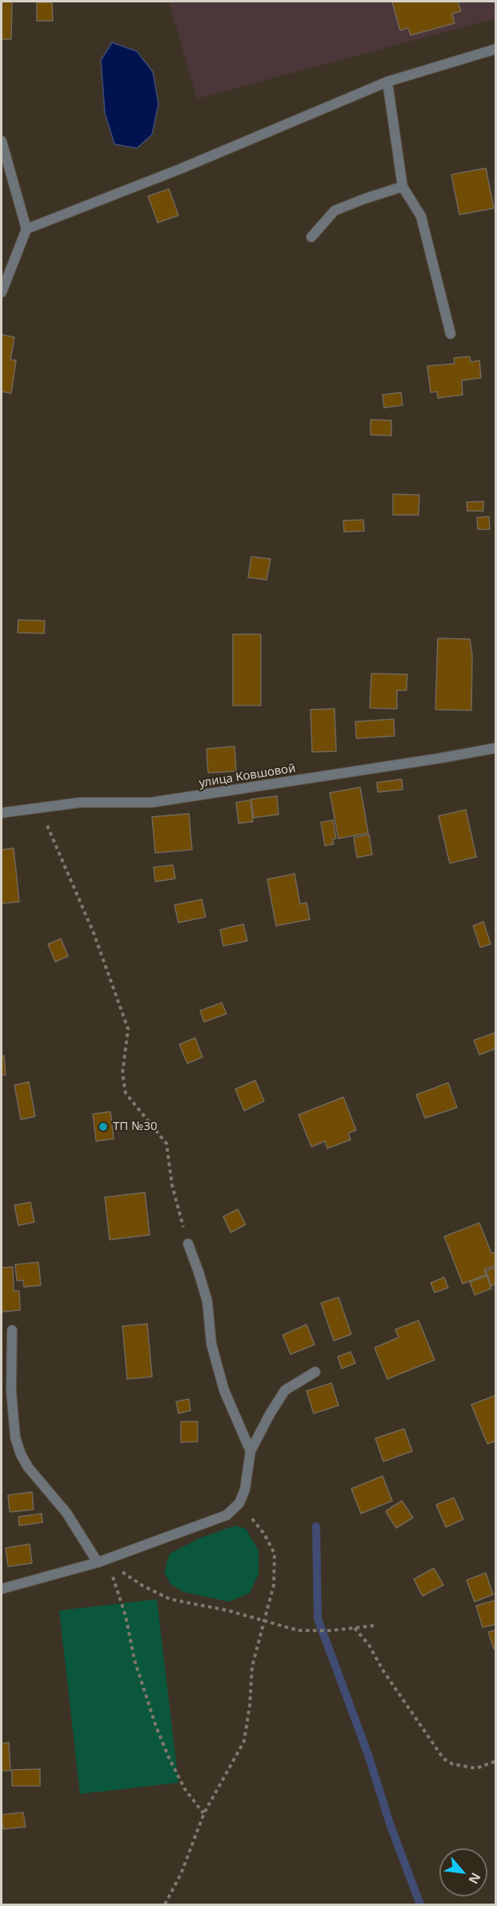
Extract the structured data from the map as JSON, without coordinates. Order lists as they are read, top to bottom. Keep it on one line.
{"streets":{"street":["улица Ковшовой"]},"places":["ТП №30"],"north":"bottom right"}
